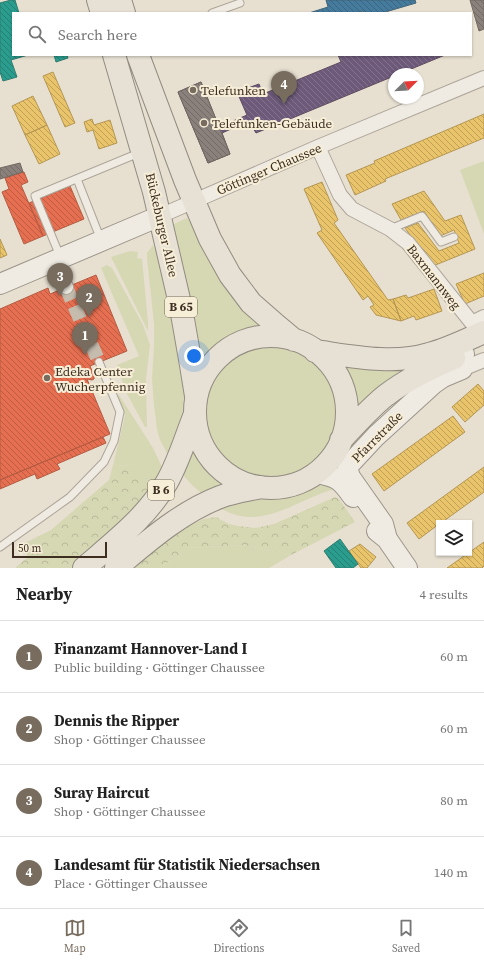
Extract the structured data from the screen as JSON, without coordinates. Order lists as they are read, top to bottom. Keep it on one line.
{"streets":{"main road":["Bückeburger Allee","B 65","B 6"],"street":["Göttinger Chaussee","Baxmannweg","Pfarrstraße"]},"crossings":[["Göttinger Chaussee","Bückeburger Allee"],["Göttinger Chaussee","Baxmannweg"],["Bückeburger Allee","B 6"],["Baxmannweg","Pfarrstraße"],["Baxmannweg","B 6"],["Pfarrstraße","B 6"]],"places":["Telefunken","Telefunken-Gebäude","Edeka Center Wucherpfennig"],"scale_bar":"50 m","north":"top right","page":{"search":"Search here","pins":["4","3","2","1"],"scale":"50 m","heading":["Nearby","4 results"],"list":[{"mark":"1","name":"Finanzamt Hannover-Land I","note":"Public building · Göttinger Chaussee","value":"60 m"},{"mark":"2","name":"Dennis the Ripper","note":"Shop · Göttinger Chaussee","value":"60 m"},{"mark":"3","name":"Suray Haircut","note":"Shop · Göttinger Chaussee","value":"80 m"},{"mark":"4","name":"Landesamt für Statistik Niedersachsen","note":"Place · Göttinger Chaussee","value":"140 m"}],"nav":["Map","Directions","Saved"]}}
